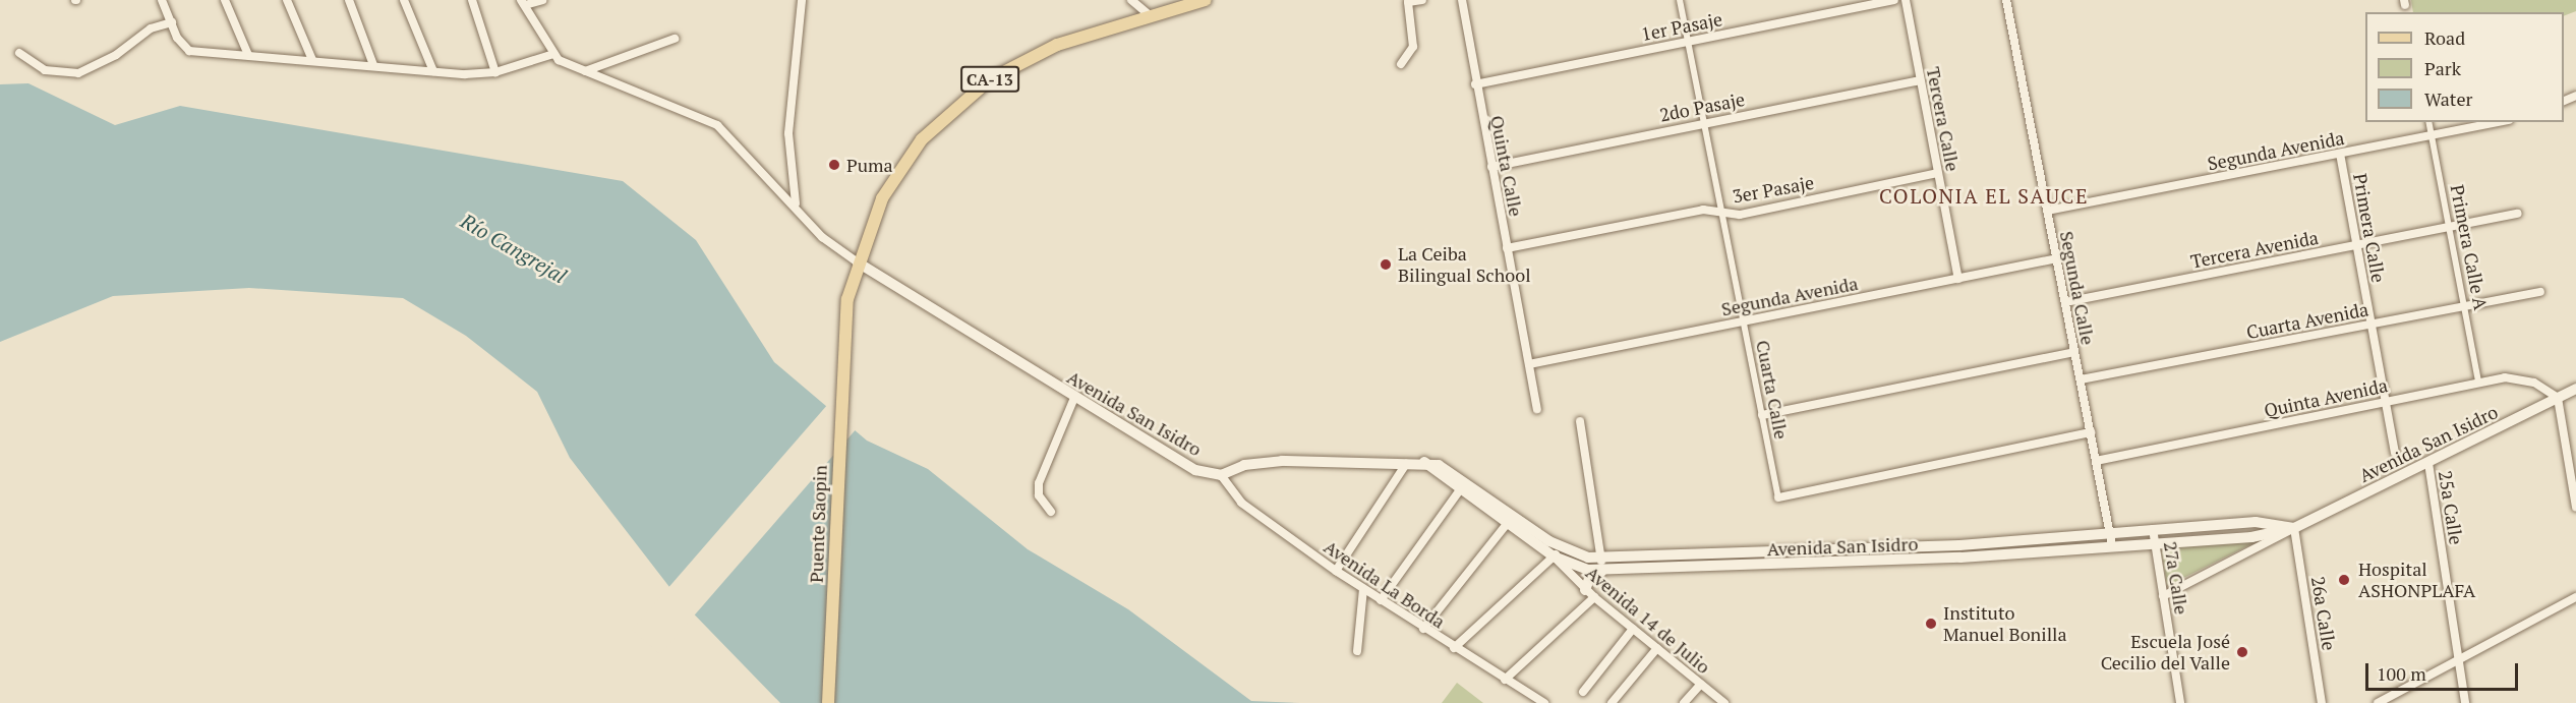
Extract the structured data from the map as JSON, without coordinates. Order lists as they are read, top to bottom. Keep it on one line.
{"streets":{"main road":["CA-13","Puente Saopin"],"street":["1er Pasaje","2do Pasaje","Tercera Calle","Segunda Avenida","Quinta Calle","3er Pasaje","Primera Calle","Primera Calle A","Tercera Avenida","Segunda Calle","Cuarta Avenida","Cuarta Calle","Quinta Avenida","Avenida San Isidro","25a Calle","27a Calle","Avenida La Borda","26a Calle","Avenida 14 de Julio"]},"crossings":[["1er Pasaje","Quinta Calle"],["1er Pasaje","Cuarta Calle"],["CA-13","Avenida San Isidro"],["CA-13","Puente Saopin"],["2do Pasaje","Tercera Calle"],["2do Pasaje","Quinta Calle"],["2do Pasaje","Cuarta Calle"],["Tercera Calle","Segunda Avenida"],["Tercera Calle","3er Pasaje"],["Segunda Avenida","Quinta Calle"],["Segunda Avenida","Primera Calle"],["Segunda Avenida","Primera Calle A"],["Segunda Avenida","Segunda Calle"],["Segunda Avenida","Cuarta Calle"],["Quinta Calle","3er Pasaje"],["3er Pasaje","Cuarta Calle"],["Primera Calle","Tercera Avenida"],["Primera Calle","Cuarta Avenida"],["Primera Calle","Quinta Avenida"],["Primera Calle A","Tercera Avenida"],["Primera Calle A","Cuarta Avenida"],["Primera Calle A","Quinta Avenida"],["Tercera Avenida","Segunda Calle"],["Segunda Calle","Cuarta Avenida"],["Segunda Calle","Quinta Avenida"],["Segunda Calle","Avenida San Isidro"],["Quinta Avenida","Avenida San Isidro"],["Avenida San Isidro","25a Calle"],["Avenida San Isidro","Puente Saopin"],["Avenida San Isidro","27a Calle"],["Avenida San Isidro","Avenida La Borda"],["Avenida San Isidro","26a Calle"],["Avenida San Isidro","Avenida 14 de Julio"]],"districts":["COLONIA EL SAUCE"],"water":["Río Cangrejal"],"places":["Puma","La Ceiba Bilingual School","Hospital ASHONPLAFA","Instituto Manuel Bonilla","Escuela José Cecilio del Valle"],"legend":["Road","Park","Water"],"scale_bar":"100 m"}
